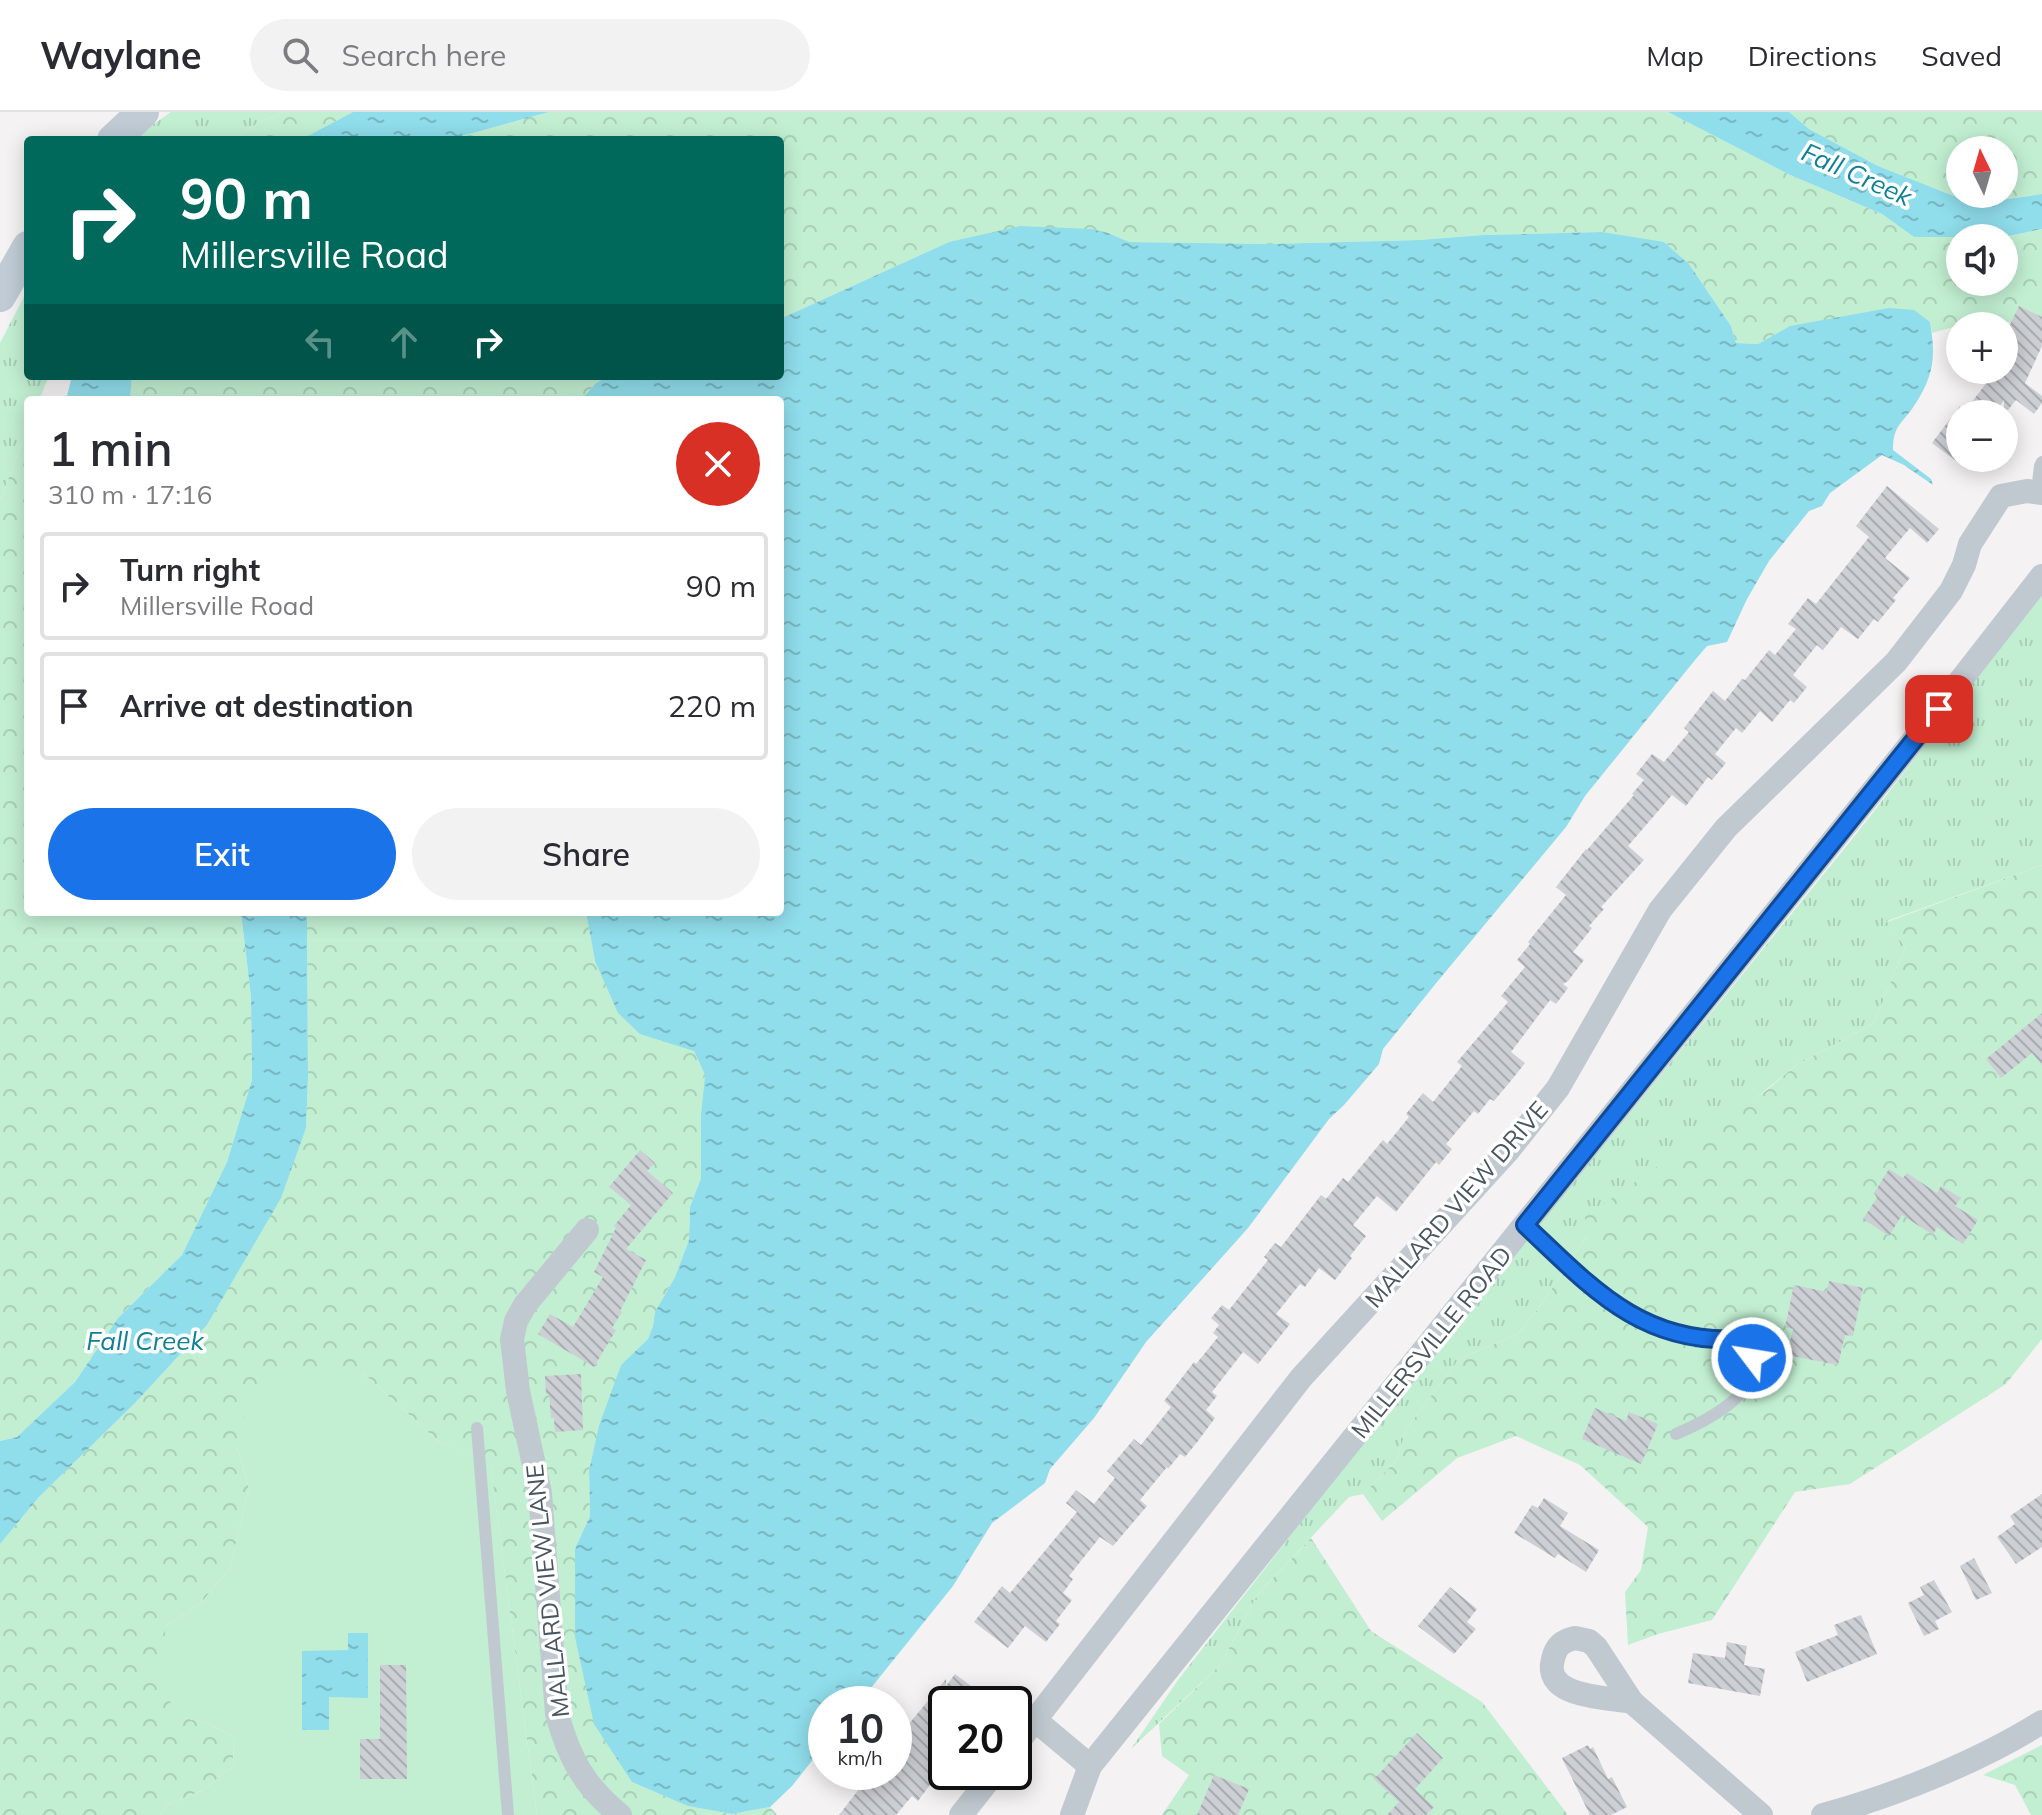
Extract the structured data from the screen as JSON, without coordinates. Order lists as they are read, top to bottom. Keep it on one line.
{"streets":{"street":["MALLARD VIEW DRIVE","MILLERSVILLE ROAD","MALLARD VIEW LANE"]},"water":["Fall Creek"],"north":"top","page":{"header":"Waylane","search":"Search here","nav":["Map","Directions","Saved"],"map_buttons":["+","−"],"turn":["90 m","Millersville Road"],"heading":["1 min","310 m · 17:16"],"list":[{"name":"Turn right","note":"Millersville Road","value":"90 m"},{"name":"Arrive at destination","value":"220 m"}],"buttons":["Exit","Share"],"speed":"10 km/h","limit":"20"}}
